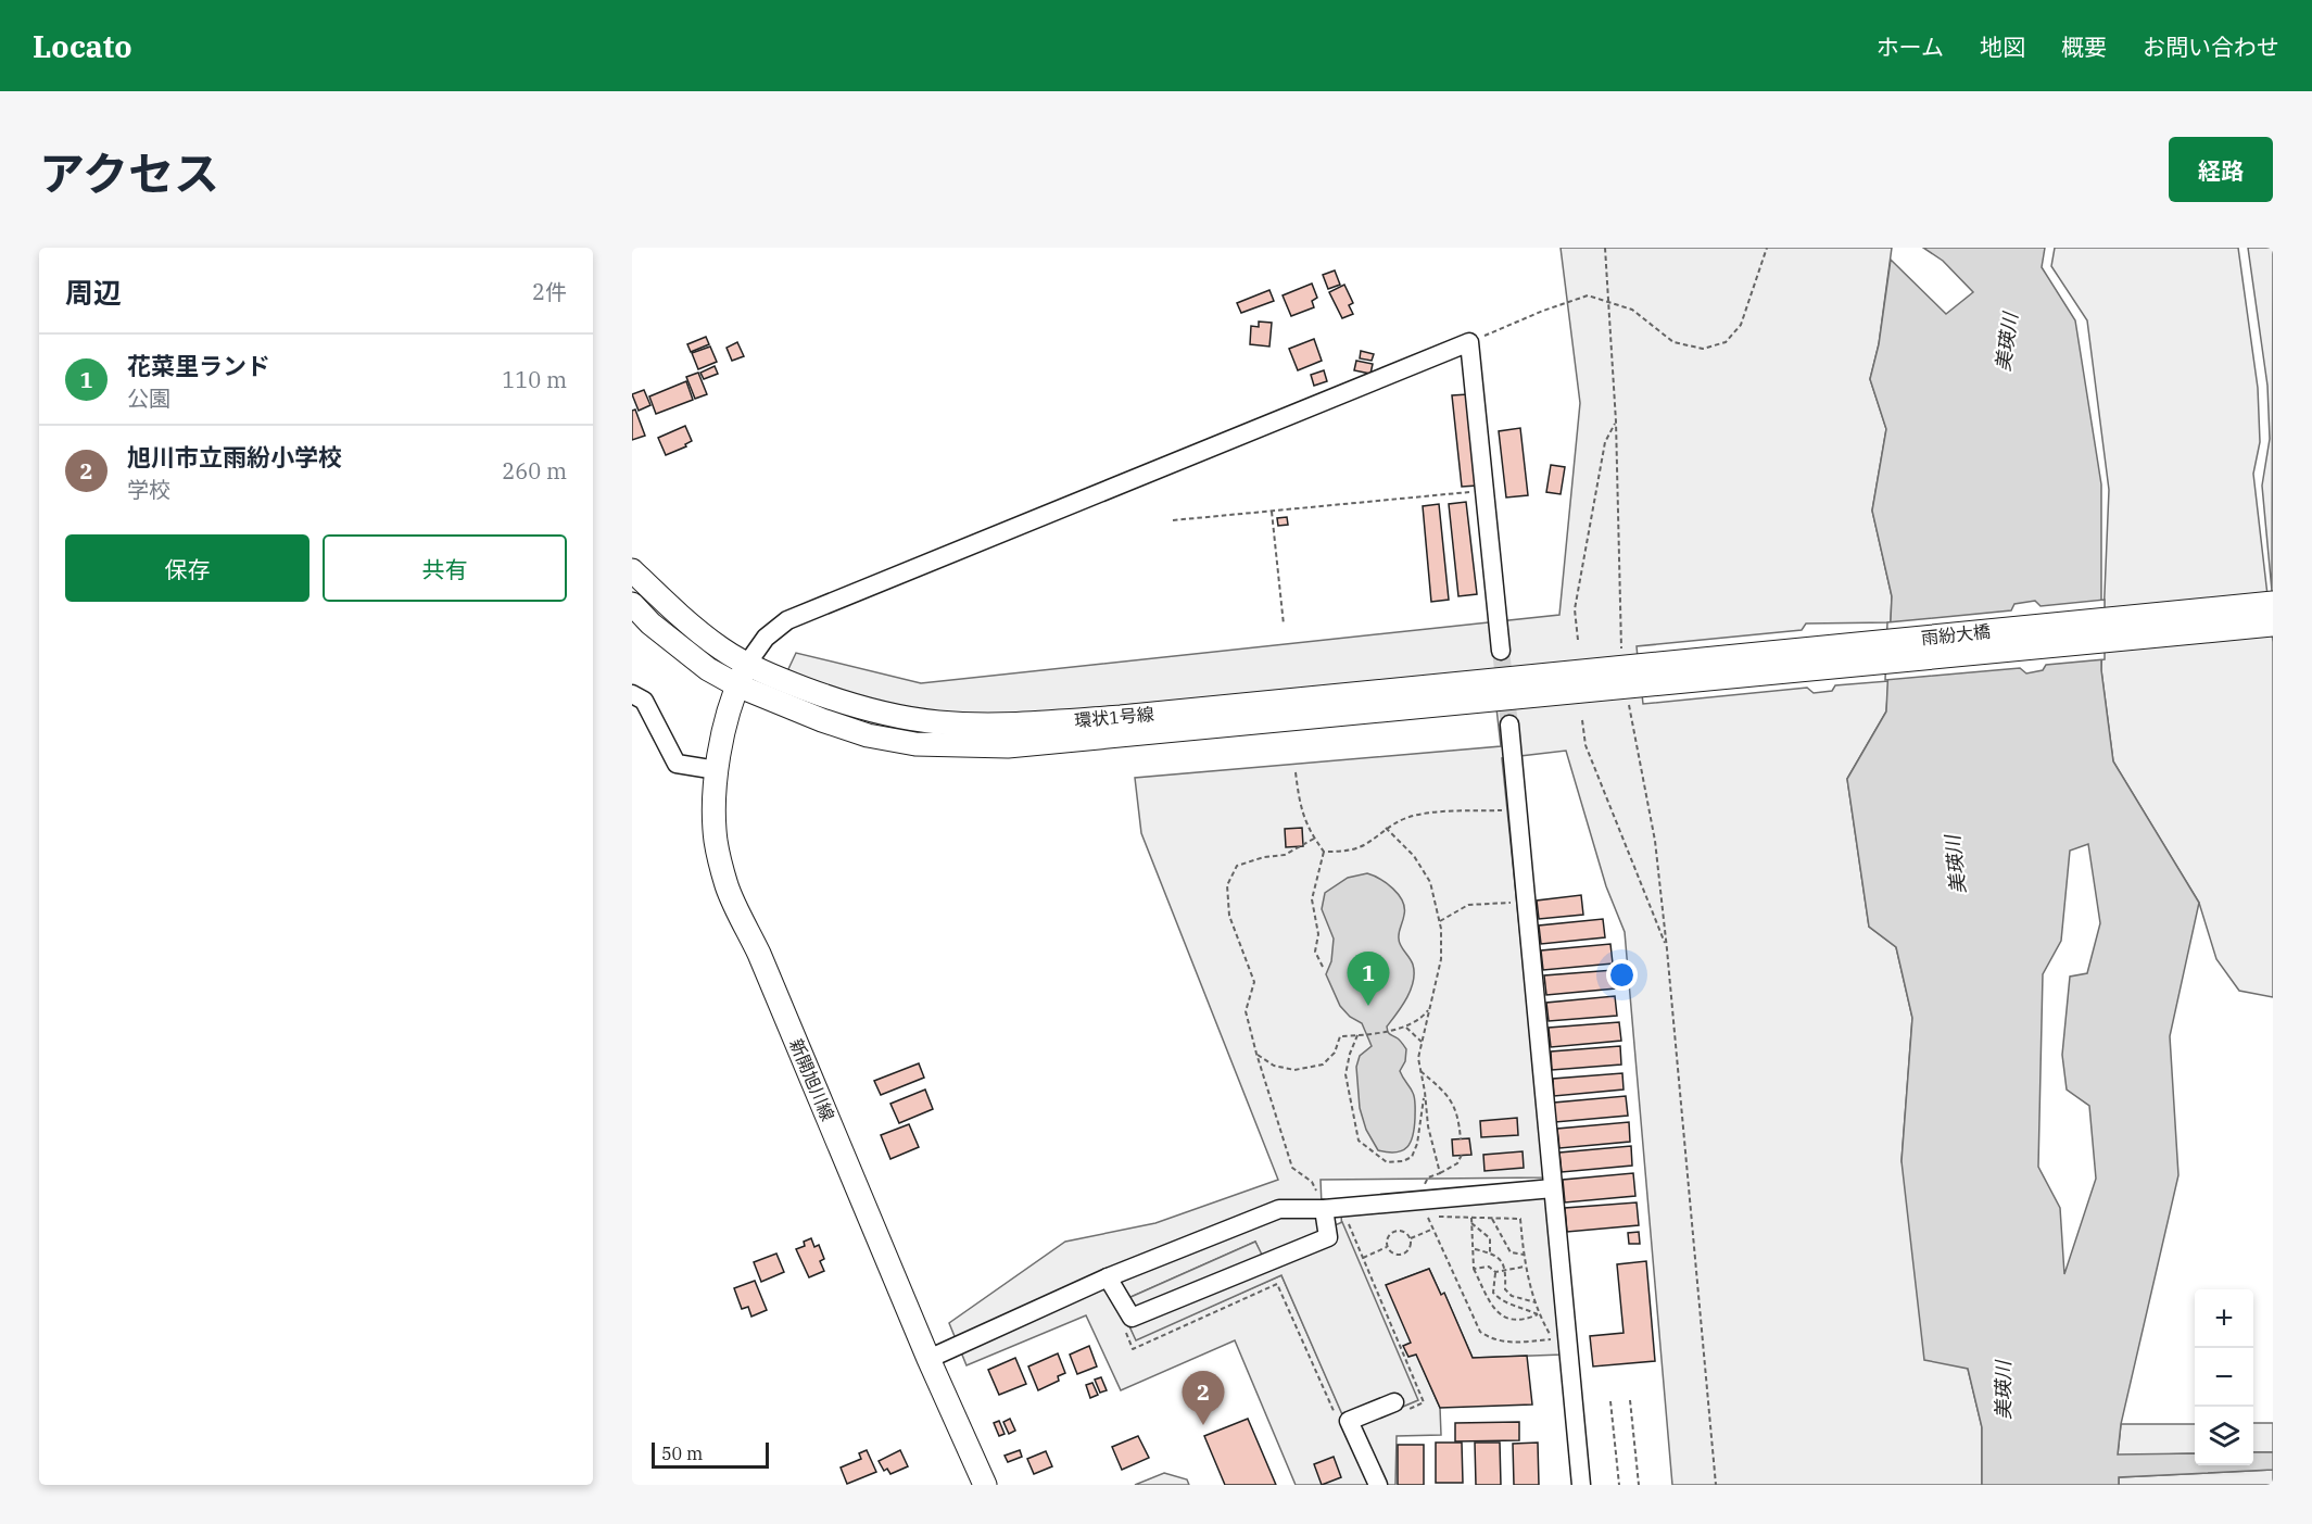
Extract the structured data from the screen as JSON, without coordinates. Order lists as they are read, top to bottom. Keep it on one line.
{"streets":{"main road":["雨紛大橋","環状1号線","新開旭川線"]},"crossings":[["雨紛大橋","環状1号線"],["環状1号線","新開旭川線"]],"water":["美瑛川"],"scale_bar":"50 m","page":{"header":"Locato","nav":["ホーム","地図","概要","お問い合わせ"],"title":"アクセス","buttons":["経路",["保存","共有"]],"heading":["周辺","2件"],"list":[{"mark":"1","name":"花菜里ランド","note":"公園","value":"110 m"},{"mark":"2","name":"旭川市立雨紛小学校","note":"学校","value":"260 m"}],"pins":["1","2"],"map_buttons":["+","−"],"scale":"50 m"}}
